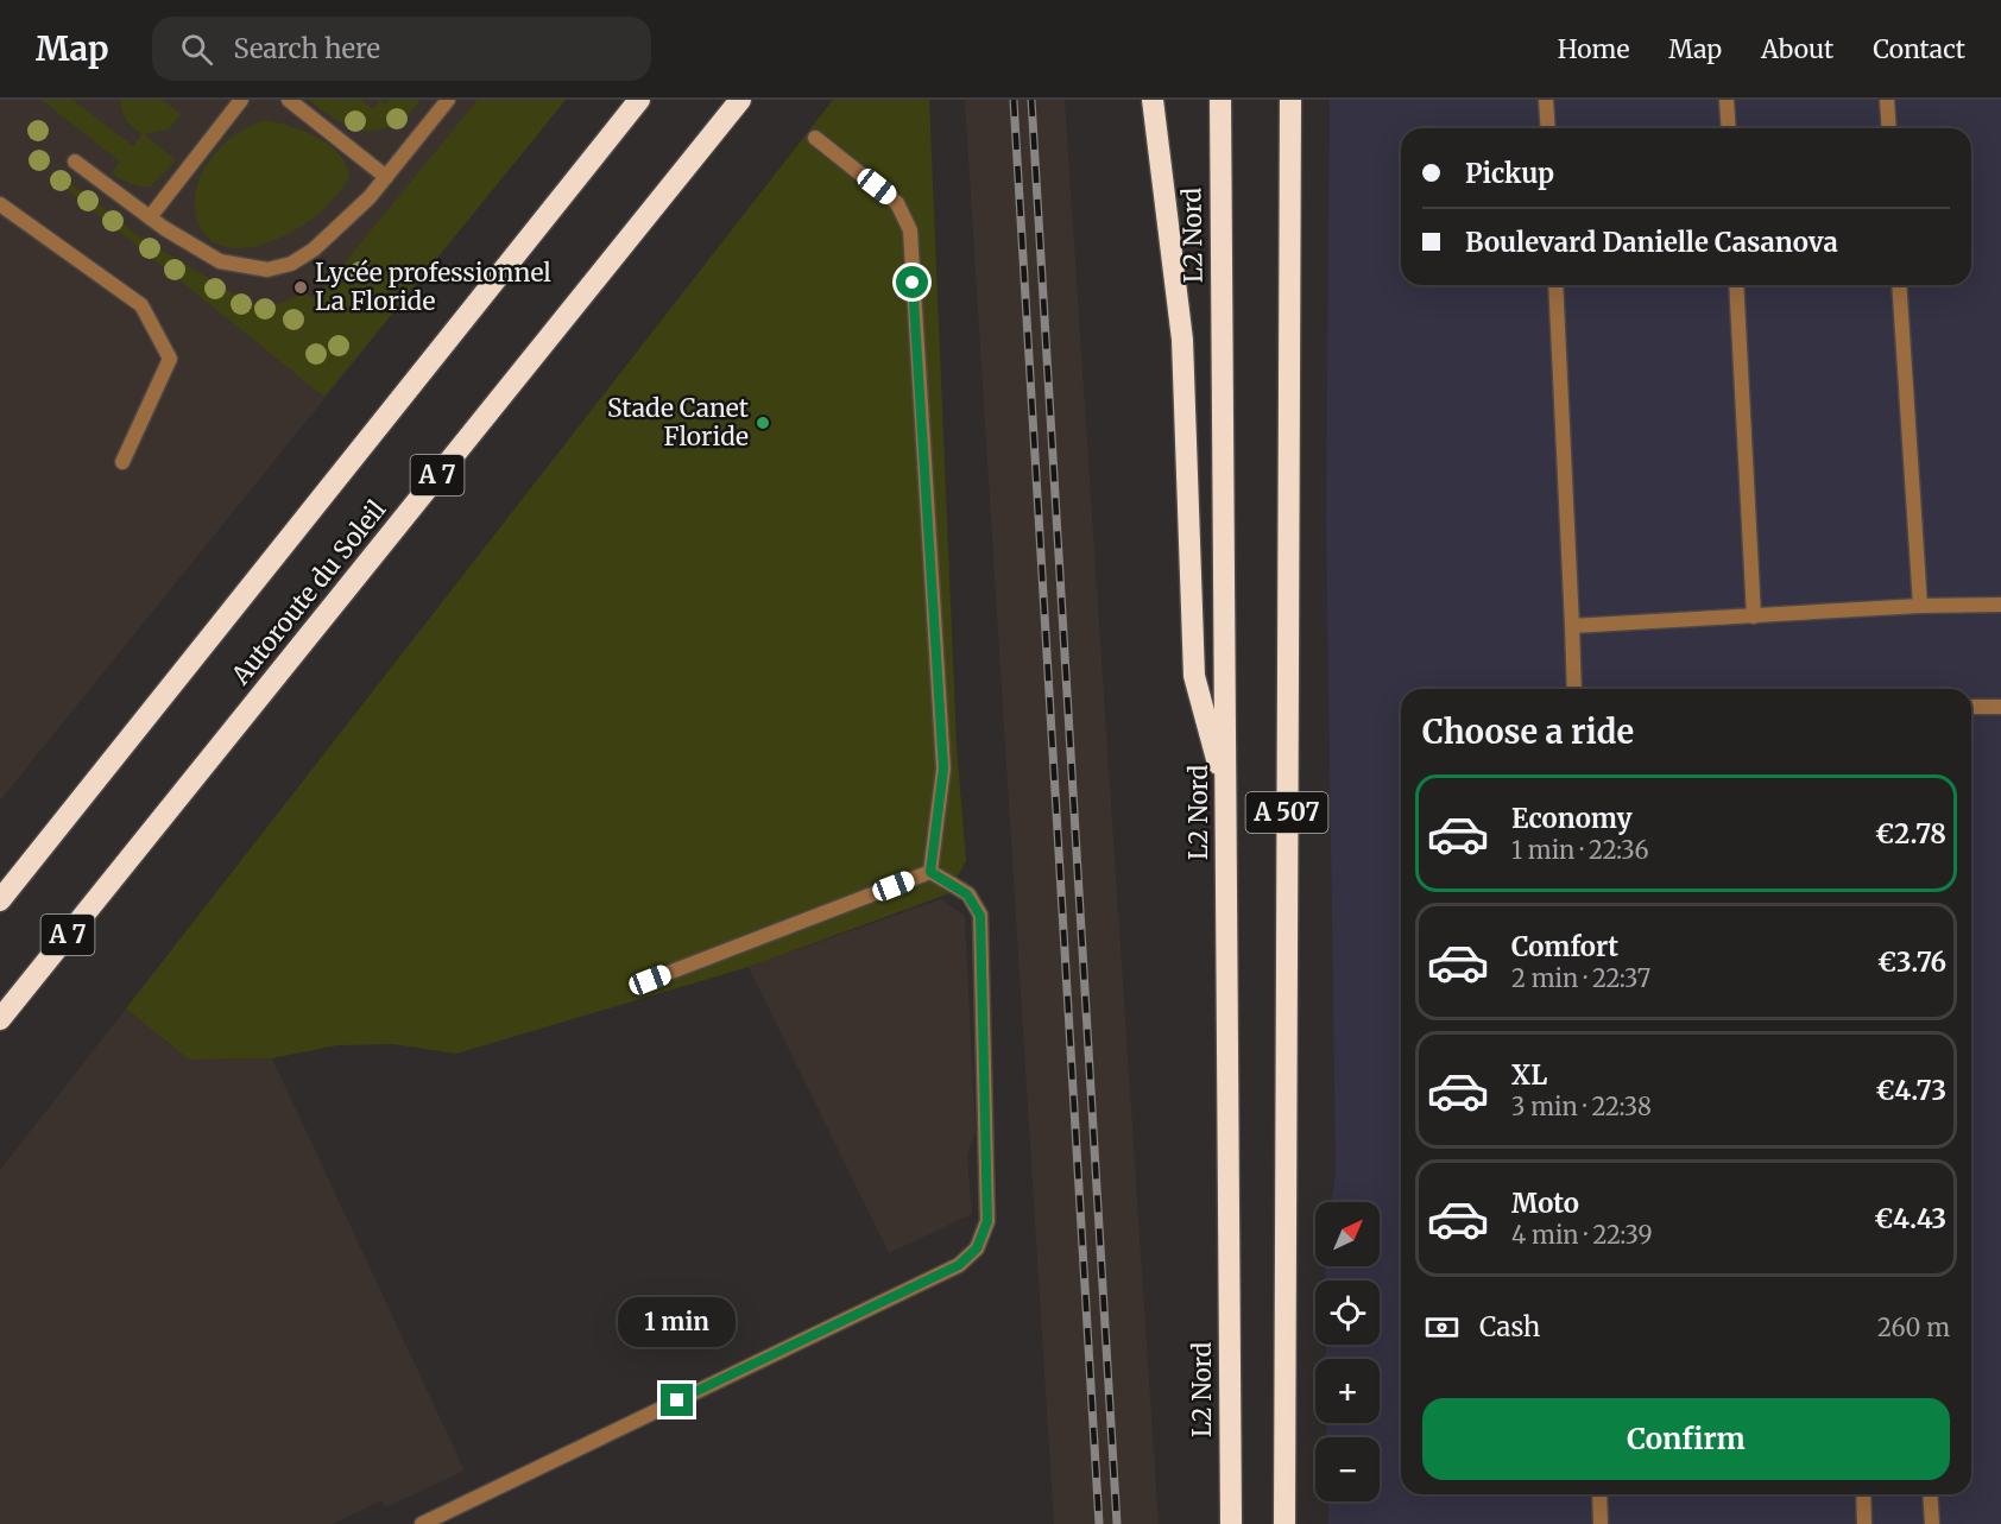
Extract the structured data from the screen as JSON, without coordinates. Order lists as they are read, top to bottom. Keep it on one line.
{"streets":{"highway":["L2 Nord","A 7","Autoroute du Soleil","A 507"]},"places":["Lycée professionnel La Floride","Stade Canet Floride"],"north":"top right","page":{"header":"Map","search":"Search here","nav":["Home","Map","About","Contact"],"banner":["Pickup","Boulevard Danielle Casanova"],"heading":"Choose a ride","list":[{"name":"Economy","note":"1 min · 22:36","value":"€2.78"},{"name":"Comfort","note":"2 min · 22:37","value":"€3.76"},{"name":"XL","note":"3 min · 22:38","value":"€4.73"},{"name":"Moto","note":"4 min · 22:39","value":"€4.43"}],"map_buttons":["+","−"],"pay":["Cash","260 m"],"bubble":"1 min","buttons":"Confirm"}}
